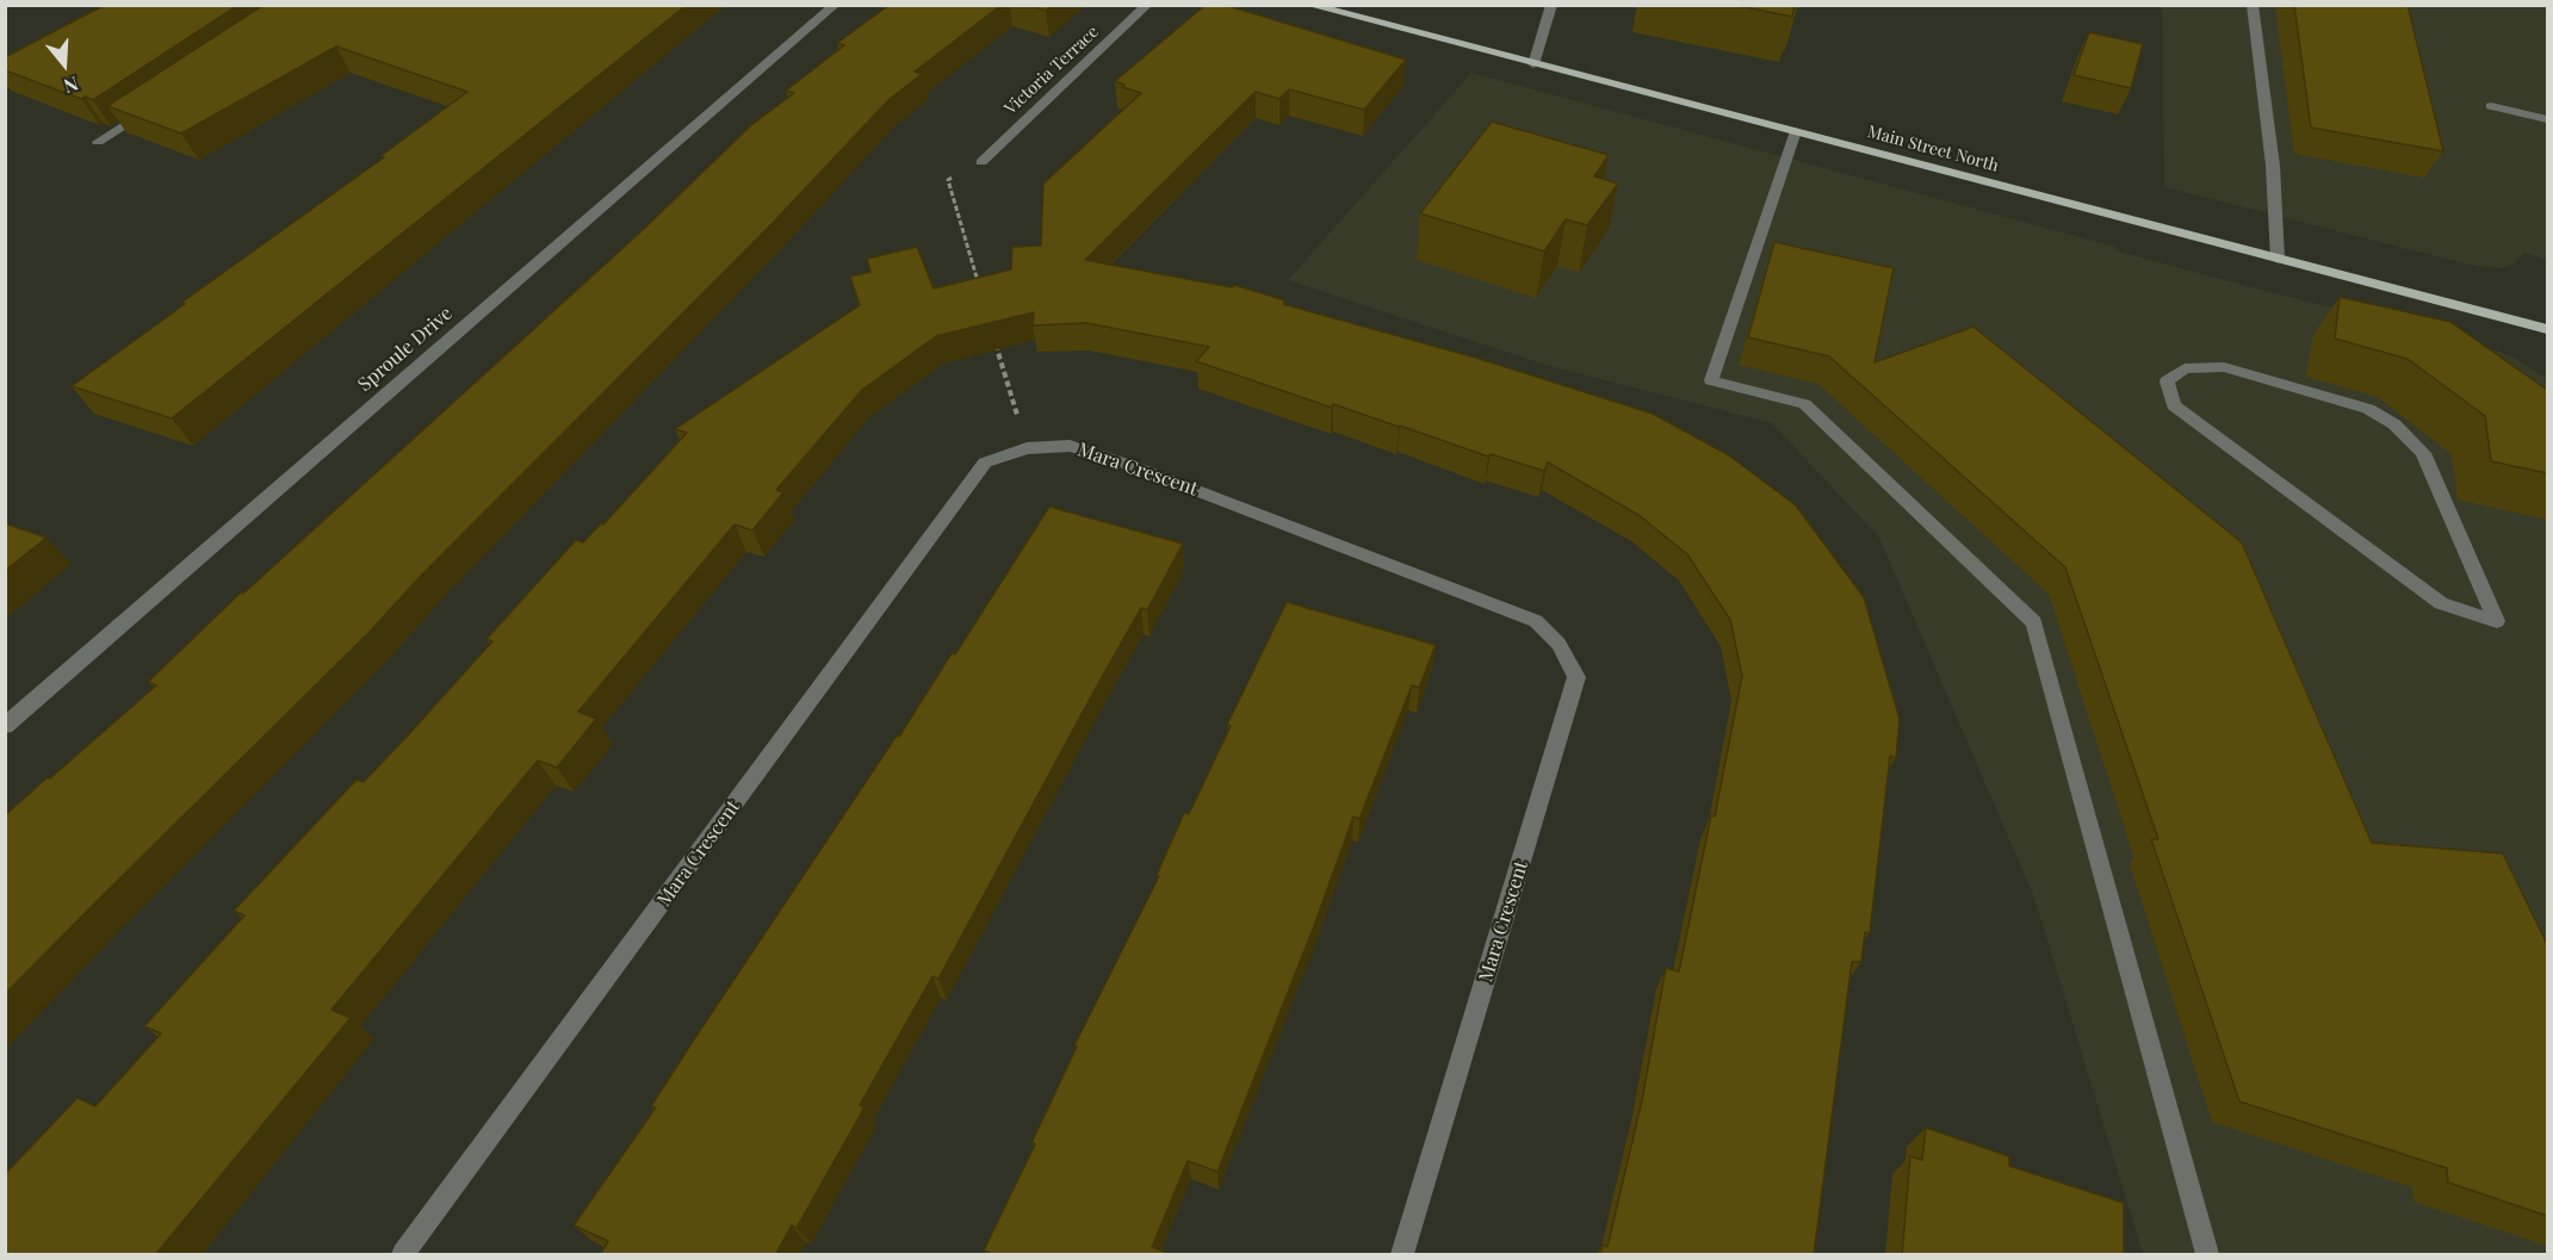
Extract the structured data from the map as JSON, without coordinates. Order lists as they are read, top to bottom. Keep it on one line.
{"streets":{"main road":["Main Street North"],"street":["Victoria Terrace","Sproule Drive","Mara Crescent"]},"north":"bottom"}
